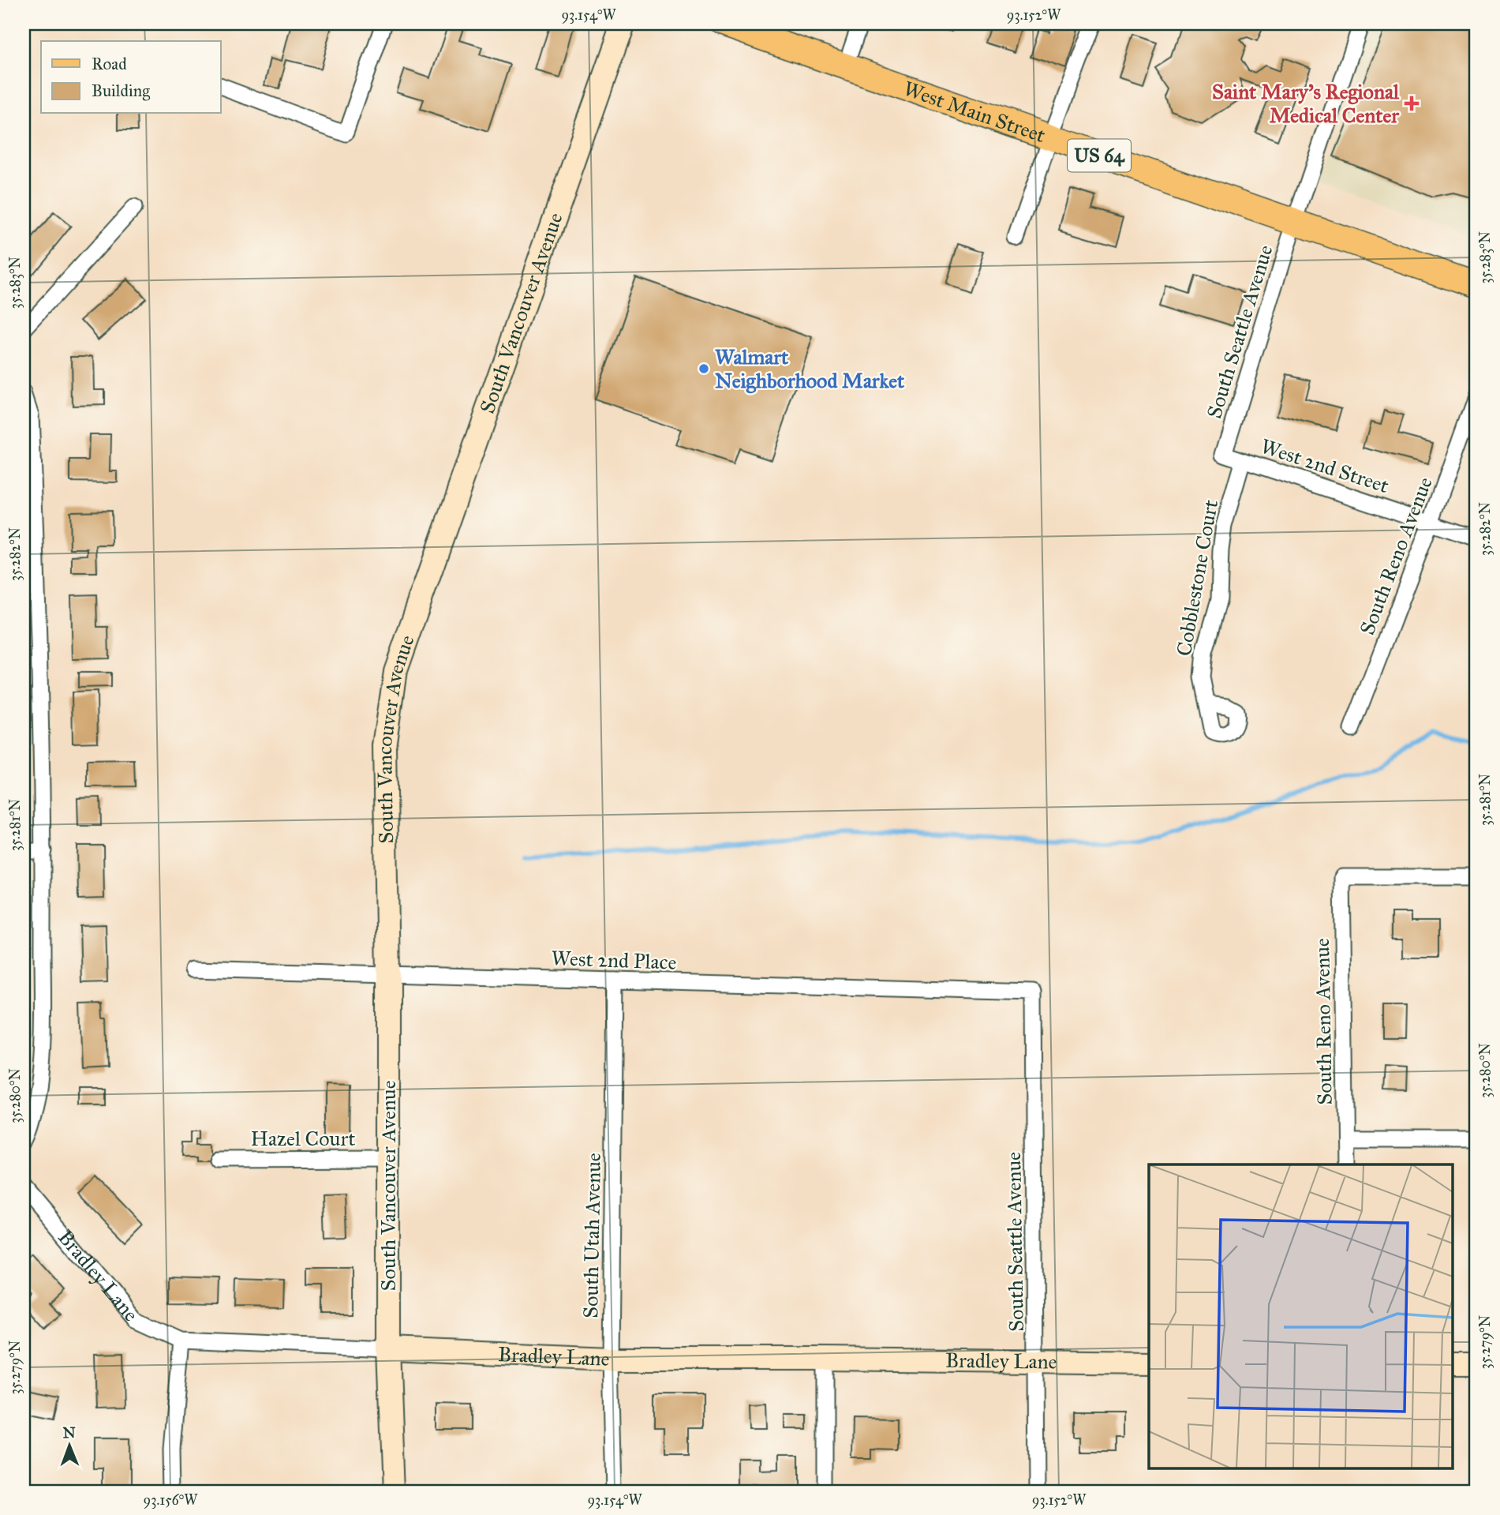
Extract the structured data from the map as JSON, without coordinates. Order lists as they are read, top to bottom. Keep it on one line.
{"streets":{"main road":["West Main Street","US 64"],"street":["South Vancouver Avenue","South Seattle Avenue","West 2nd Street","South Reno Avenue","Cobblestone Court","West 2nd Place","Hazel Court","South Utah Avenue","Bradley Lane"]},"crossings":[["West Main Street","South Seattle Avenue"],["South Vancouver Avenue","West 2nd Place"],["South Vancouver Avenue","Hazel Court"],["South Vancouver Avenue","Bradley Lane"],["South Seattle Avenue","West 2nd Street"],["South Seattle Avenue","West 2nd Place"],["South Seattle Avenue","Bradley Lane"],["West 2nd Street","South Reno Avenue"],["West 2nd Street","Cobblestone Court"],["West 2nd Place","South Utah Avenue"],["South Utah Avenue","Bradley Lane"]],"places":{"health":["Saint Mary's Regional Medical Center"],"other":["Walmart Neighborhood Market"]},"legend":["Road","Building"],"north":"top","coordinates":["93.154°W","93.152°W","35.283°N","35.282°N","35.281°N","35.280°N","35.279°N","93.156°W"]}
